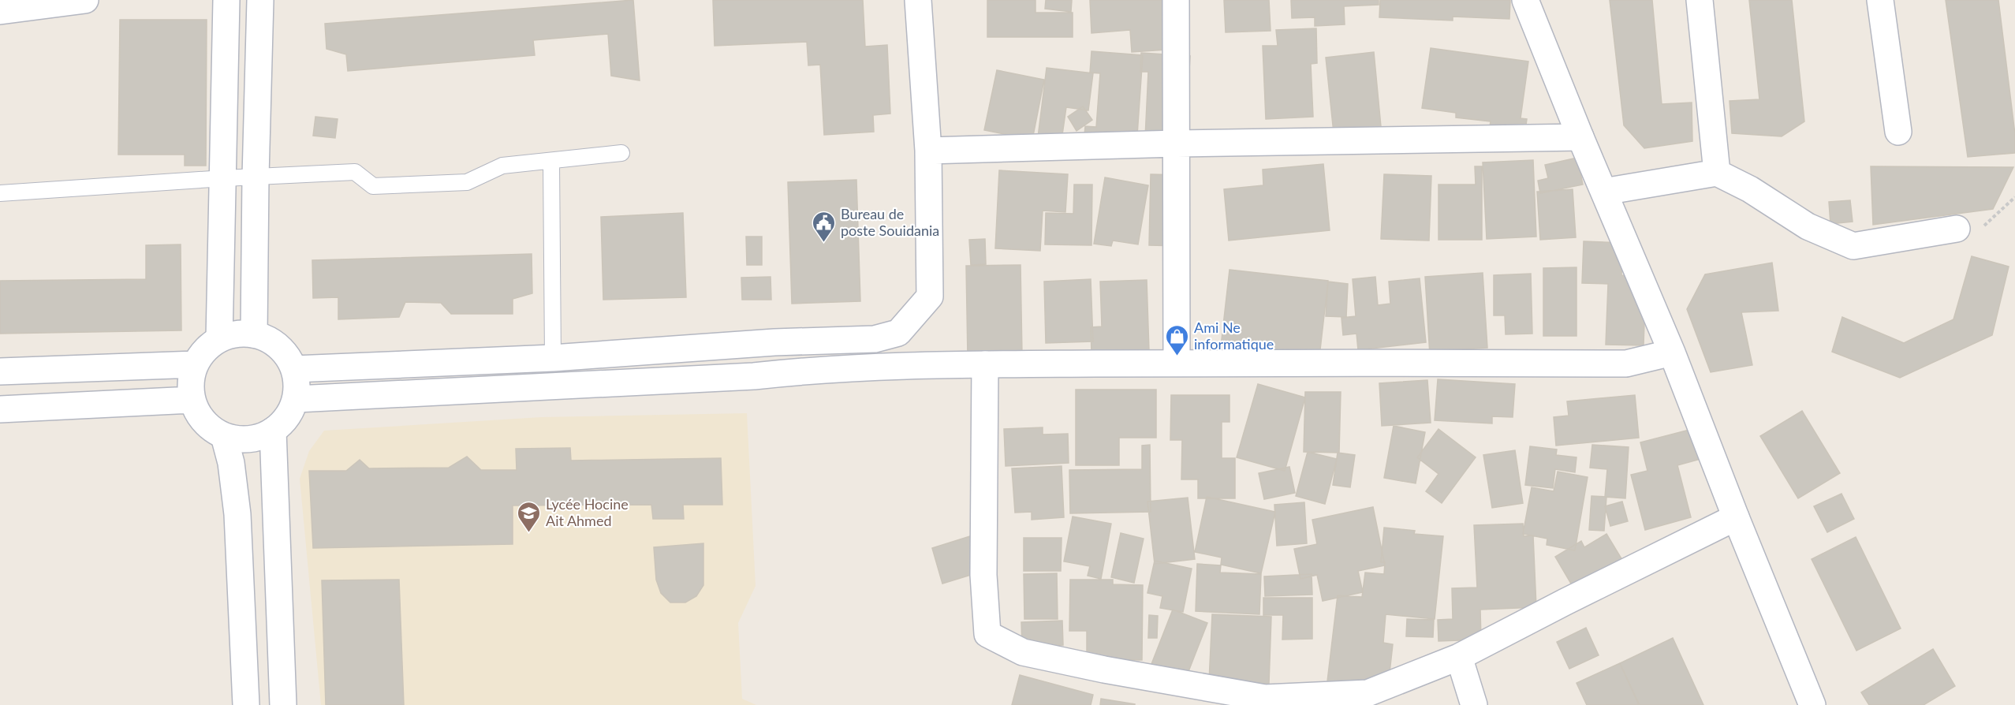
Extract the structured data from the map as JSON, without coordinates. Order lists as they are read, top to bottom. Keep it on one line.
{"places":{"public building":["Bureau de poste Souidania"],"shop":["Ami Ne informatique"],"school or university":["Lycée Hocine Ait Ahmed"]}}
